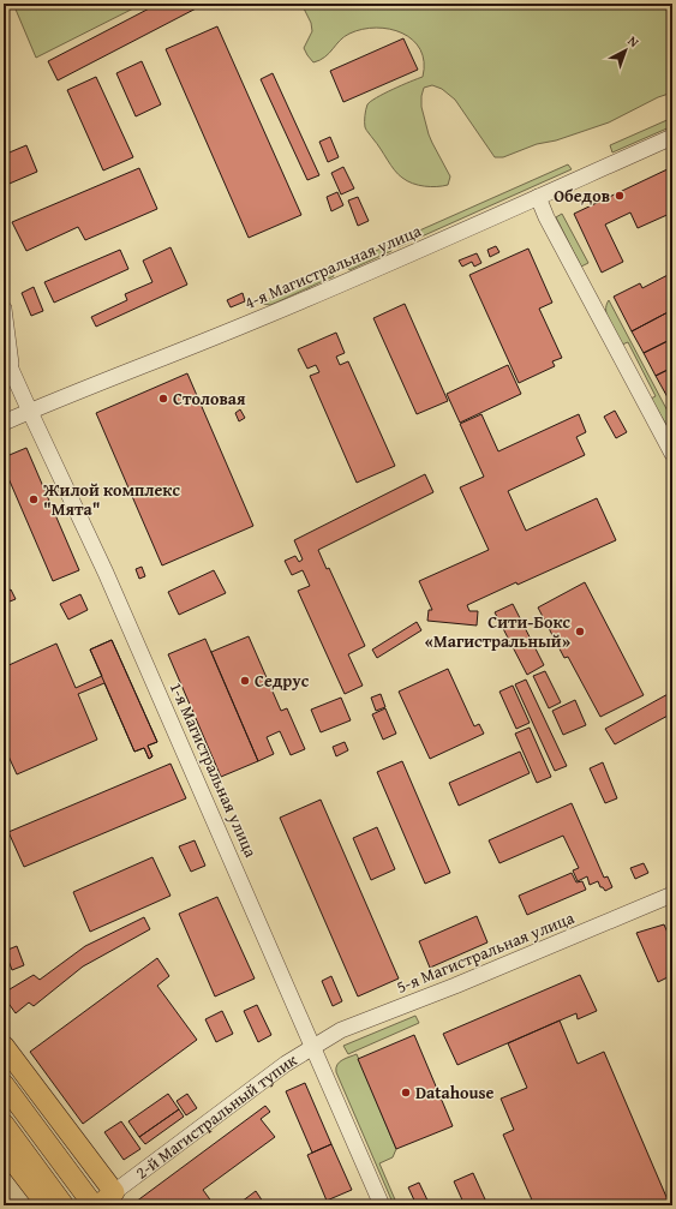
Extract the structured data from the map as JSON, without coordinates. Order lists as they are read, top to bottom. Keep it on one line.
{"streets":{"main road":["2-й Магистральный тупик"],"street":["4-я Магистральная улица","1-я Магистральная улица","5-я Магистральная улица"]},"crossings":[["4-я Магистральная улица","1-я Магистральная улица"],["1-я Магистральная улица","5-я Магистральная улица"],["1-я Магистральная улица","2-й Магистральный тупик"],["5-я Магистральная улица","2-й Магистральный тупик"]],"places":["Обедов","Столовая","Жилой комплекс \"Мята\"","Сити-Бокс «Магистральный»","Седрус","Datahouse"],"north":"top right"}
